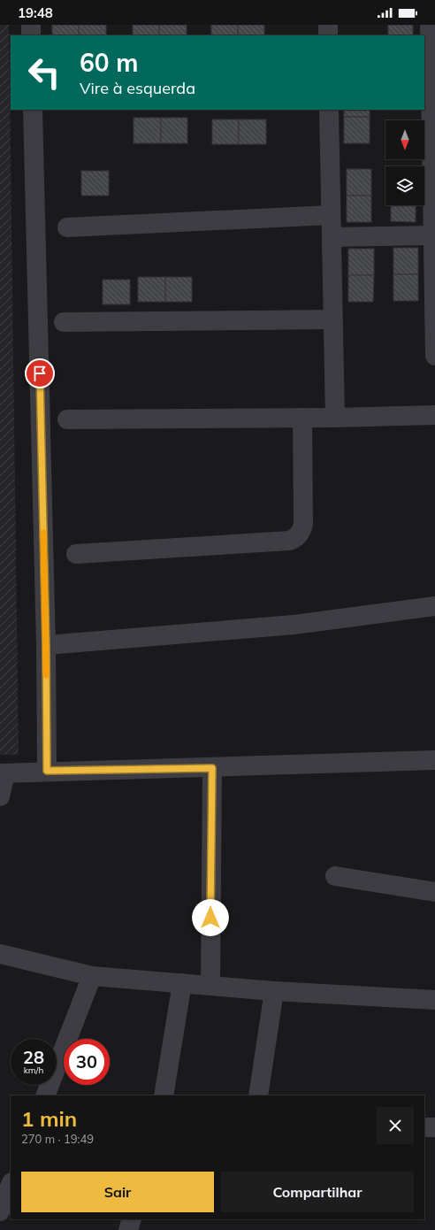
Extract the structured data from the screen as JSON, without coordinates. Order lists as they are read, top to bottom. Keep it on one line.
{"north":"bottom","page":{"status":"19:48","turn":["60 m","Vire à esquerda"],"speed":"28 km/h","limit":"30","heading":["1 min","270 m · 19:49"],"buttons":["Sair","Compartilhar"]}}
